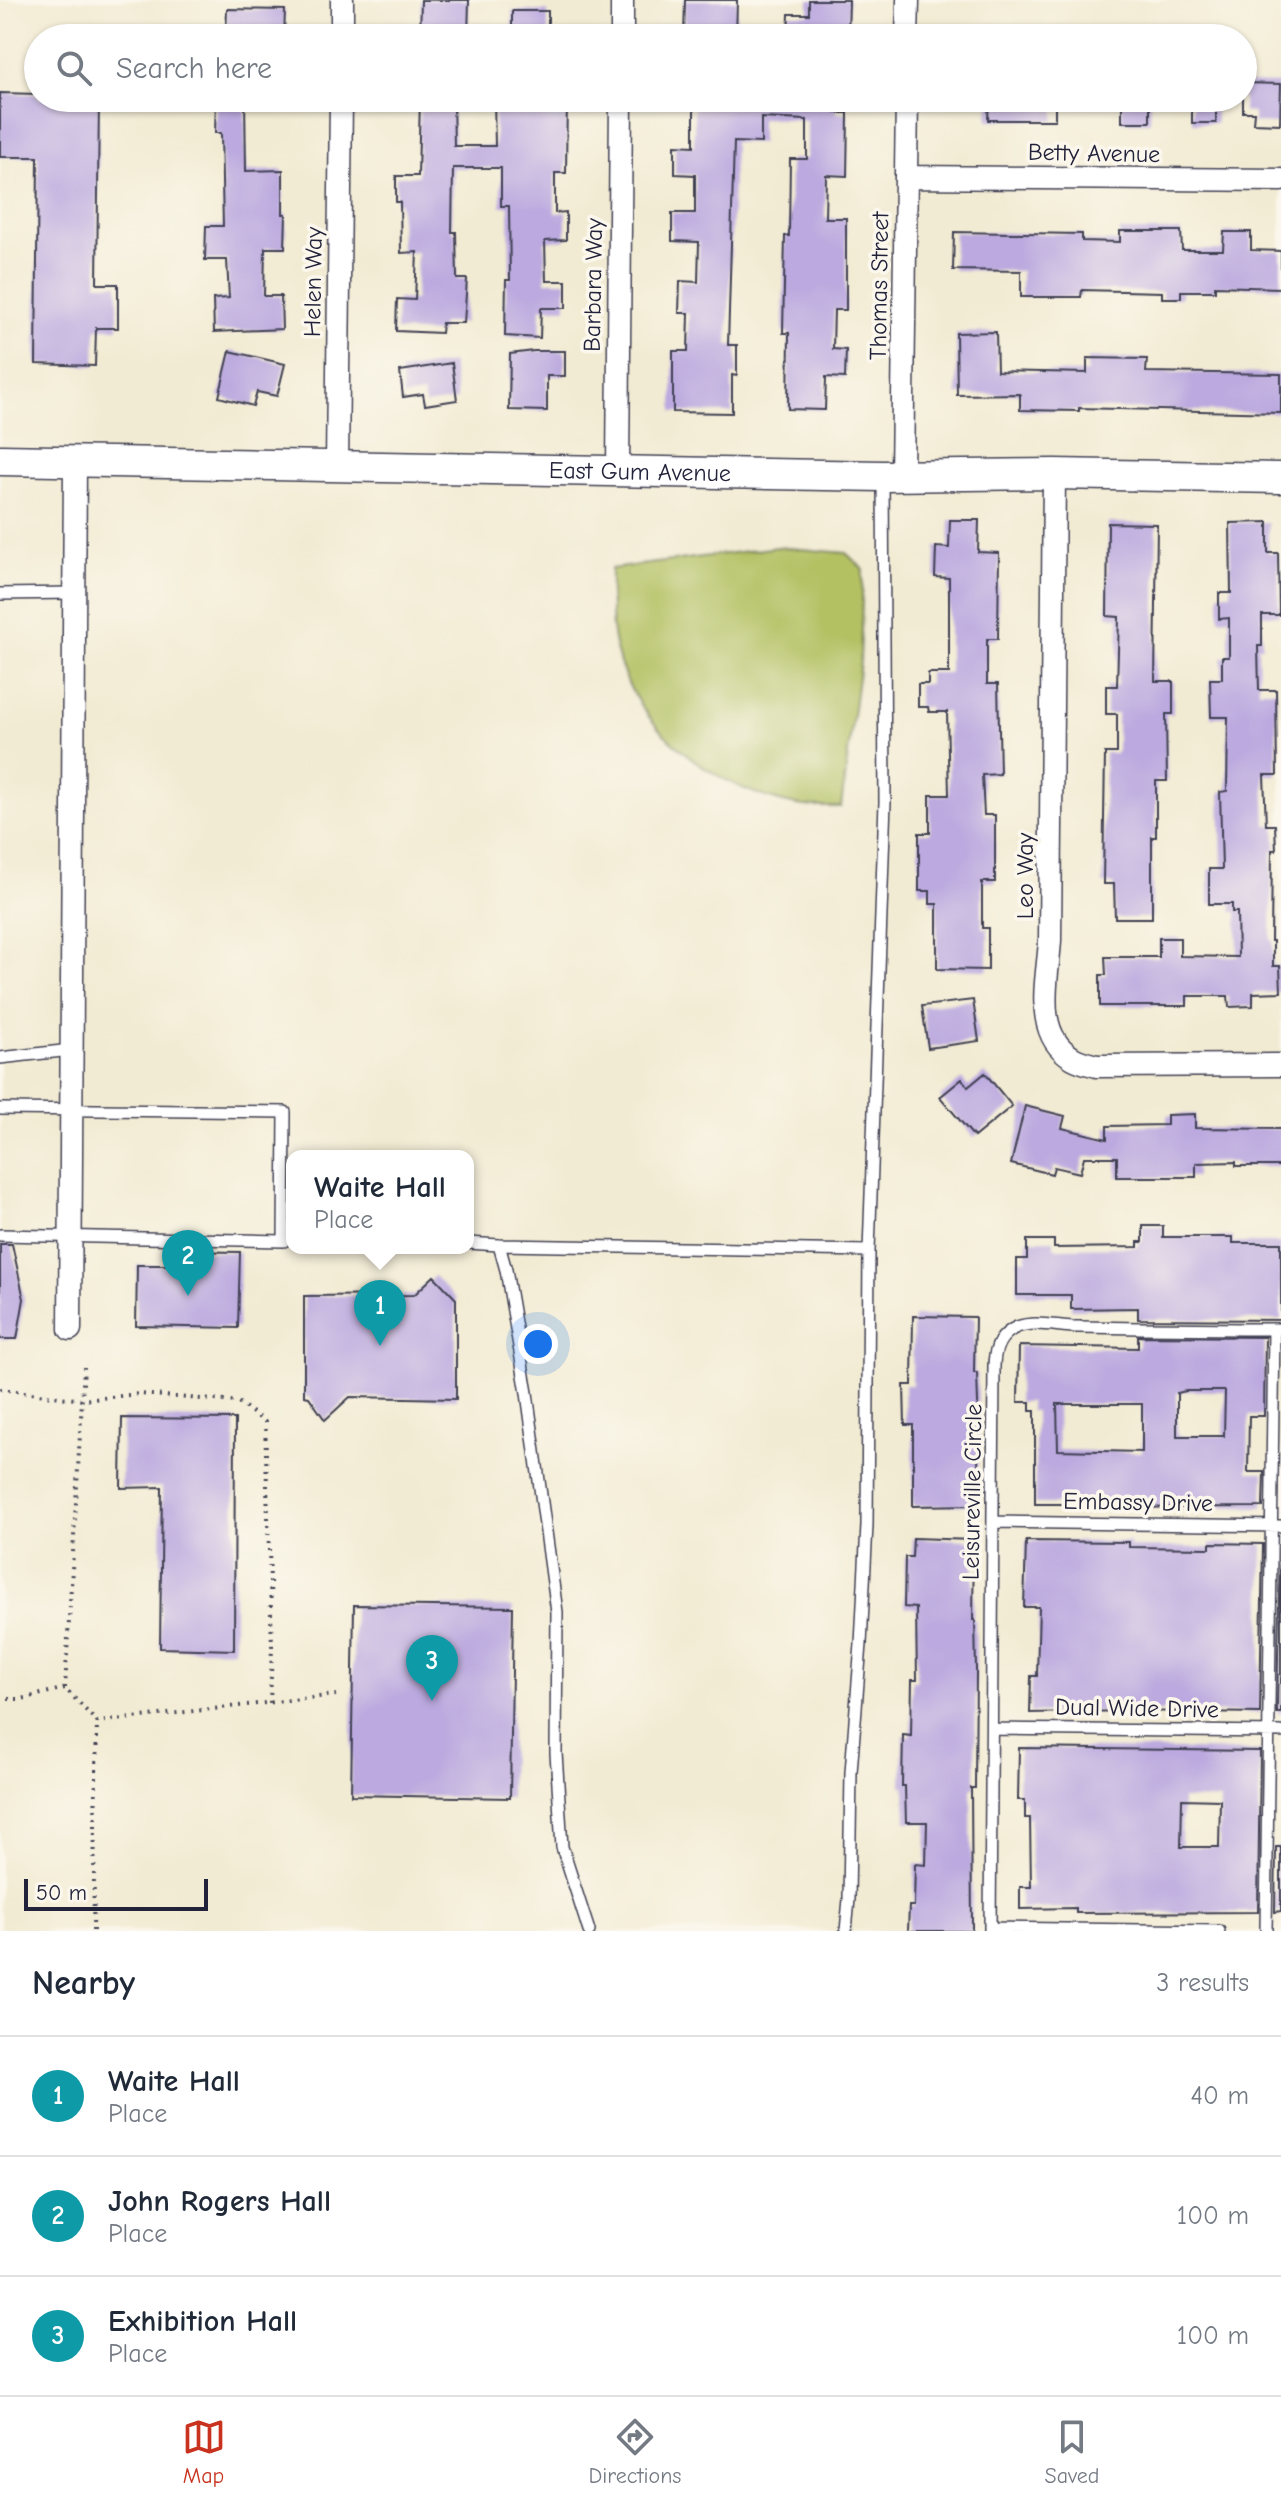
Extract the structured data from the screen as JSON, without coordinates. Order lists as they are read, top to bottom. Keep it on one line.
{"streets":{"street":["Betty Avenue","Helen Way","Barbara Way","Thomas Street","East Gum Avenue","Leo Way"],"lane":["Leisureville Circle","Embassy Drive","Dual Wide Drive"]},"crossings":[["Betty Avenue","Thomas Street"],["Helen Way","East Gum Avenue"],["Barbara Way","East Gum Avenue"],["Thomas Street","East Gum Avenue"],["East Gum Avenue","Leo Way"],["Leisureville Circle","Embassy Drive"],["Leisureville Circle","Dual Wide Drive"]],"scale_bar":"50 m","page":{"search":"Search here","popup":["Waite Hall","Place"],"pins":["2","1","3"],"scale":"50 m","heading":["Nearby","3 results"],"list":[{"mark":"1","name":"Waite Hall","note":"Place","value":"40 m"},{"mark":"2","name":"John Rogers Hall","note":"Place","value":"100 m"},{"mark":"3","name":"Exhibition Hall","note":"Place","value":"100 m"}],"nav":["Map","Directions","Saved"]}}
